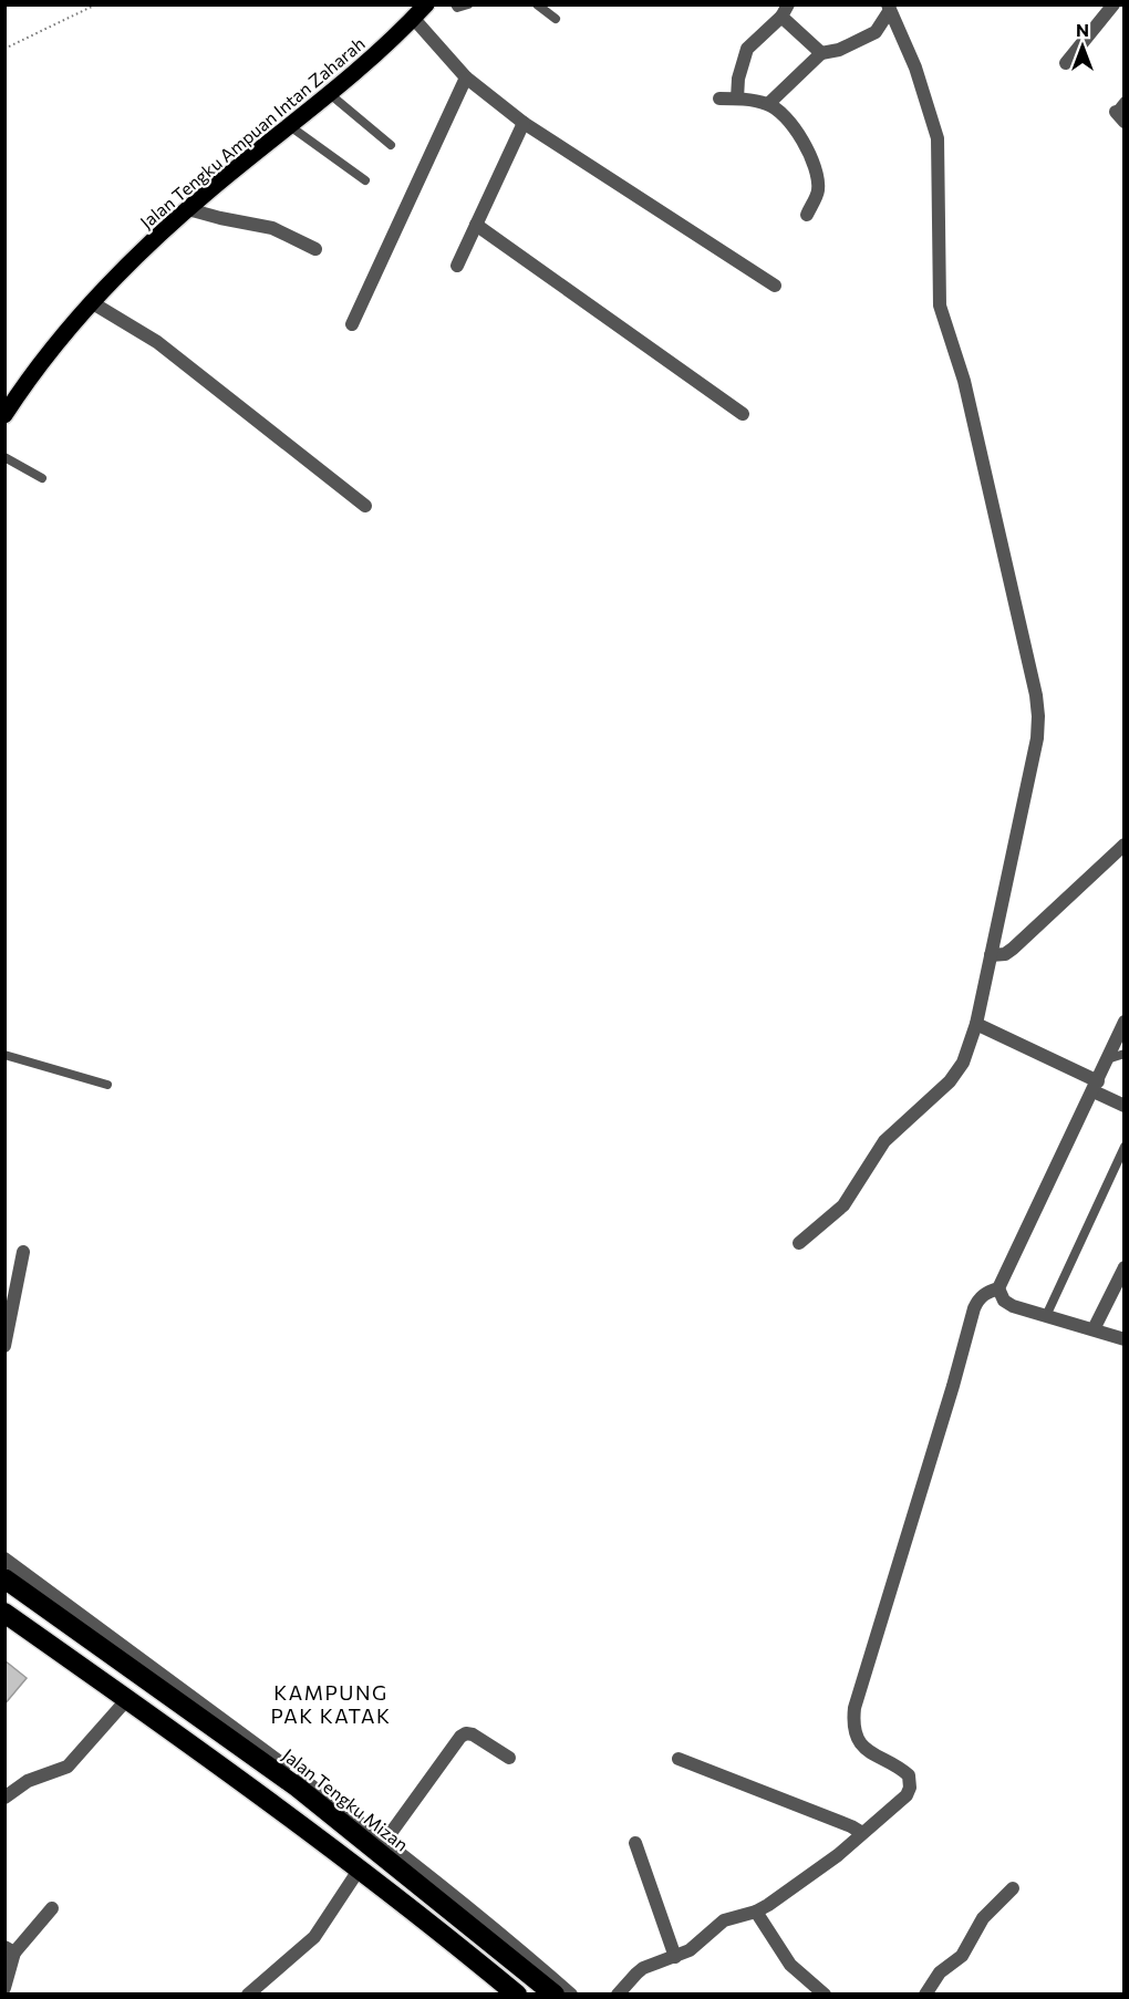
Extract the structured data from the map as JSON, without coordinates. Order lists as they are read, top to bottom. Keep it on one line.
{"streets":{"highway":["Jalan Tengku Mizan"],"main road":["Jalan Tengku Ampuan Intan Zaharah"]},"districts":["KAMPUNG PAK KATAK"],"north":"top"}
